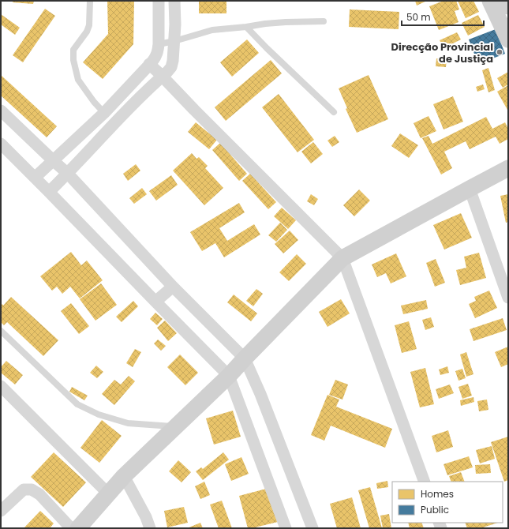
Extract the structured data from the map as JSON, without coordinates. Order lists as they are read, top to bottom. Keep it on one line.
{"places":["Direcção Provincial de Justiça"],"legend":["Homes","Public"],"scale_bar":"50 m"}
